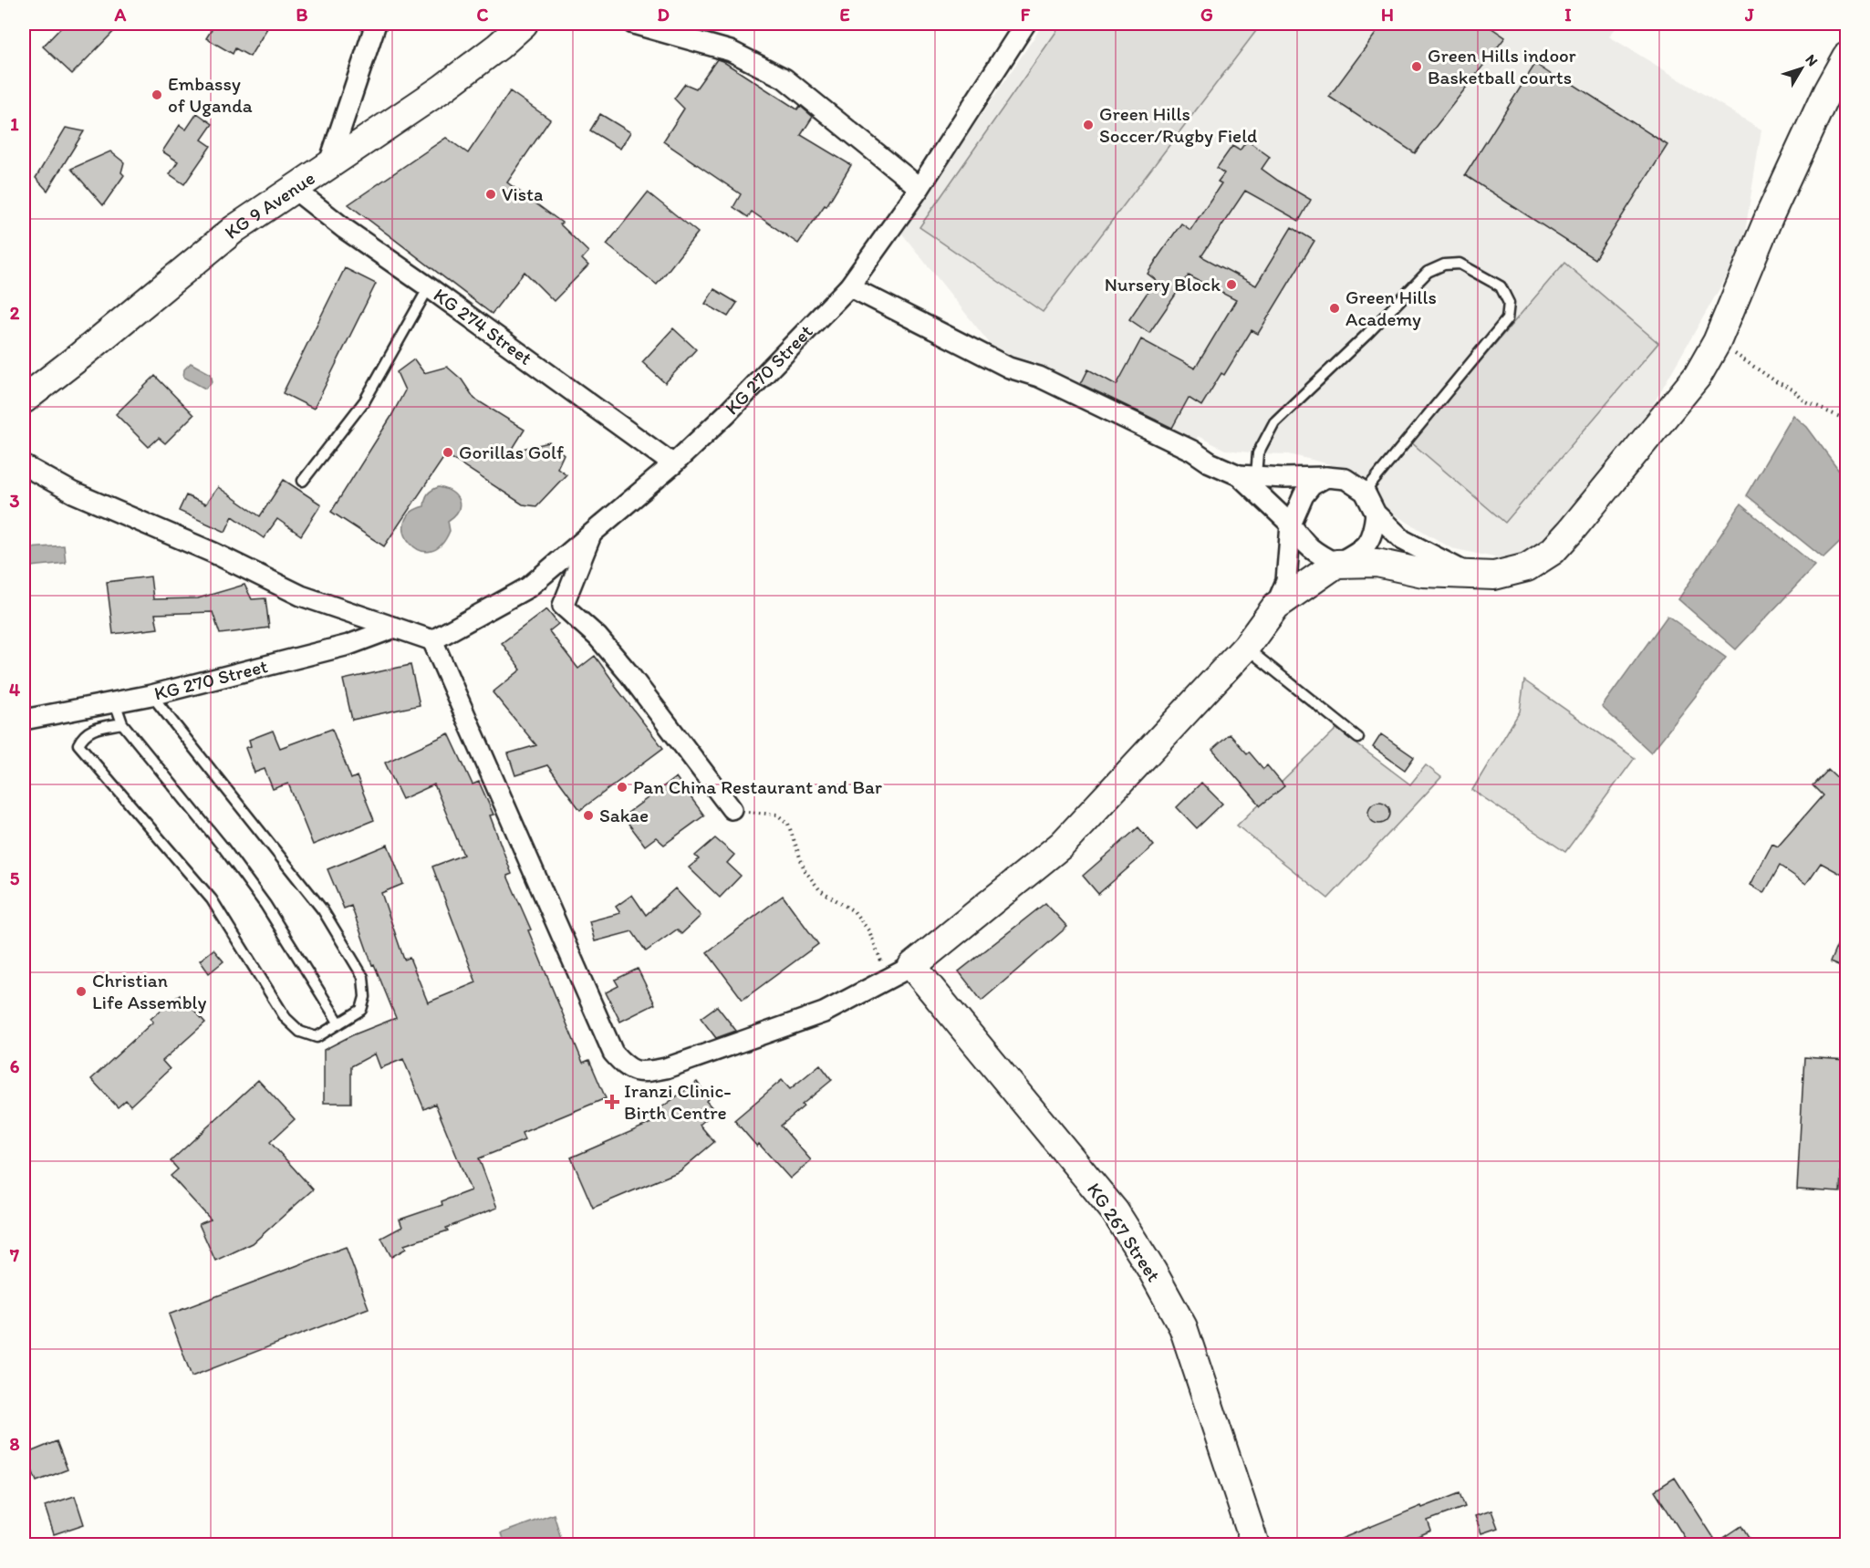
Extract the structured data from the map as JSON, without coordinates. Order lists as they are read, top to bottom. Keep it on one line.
{"streets":{"street":["KG 9 Avenue","KG 274 Street","KG 270 Street","KG 267 Street"]},"crossings":[["KG 9 Avenue","KG 274 Street"],["KG 274 Street","KG 270 Street"]],"places":{"other":["Green Hills indoor Basketball courts","Embassy of Uganda","Green Hills Soccer/Rugby Field","Vista","Nursery Block","Green Hills Academy","Gorillas Golf","Pan China Restaurant and Bar","Sakae","Christian Life Assembly"],"health":["Iranzi Clinic- Birth Centre"]},"north":"top right","grid":{"columns":["A","B","C","D","E","F","G","H","I","J"],"rows":["1","2","3","4","5","6","7","8"]}}
